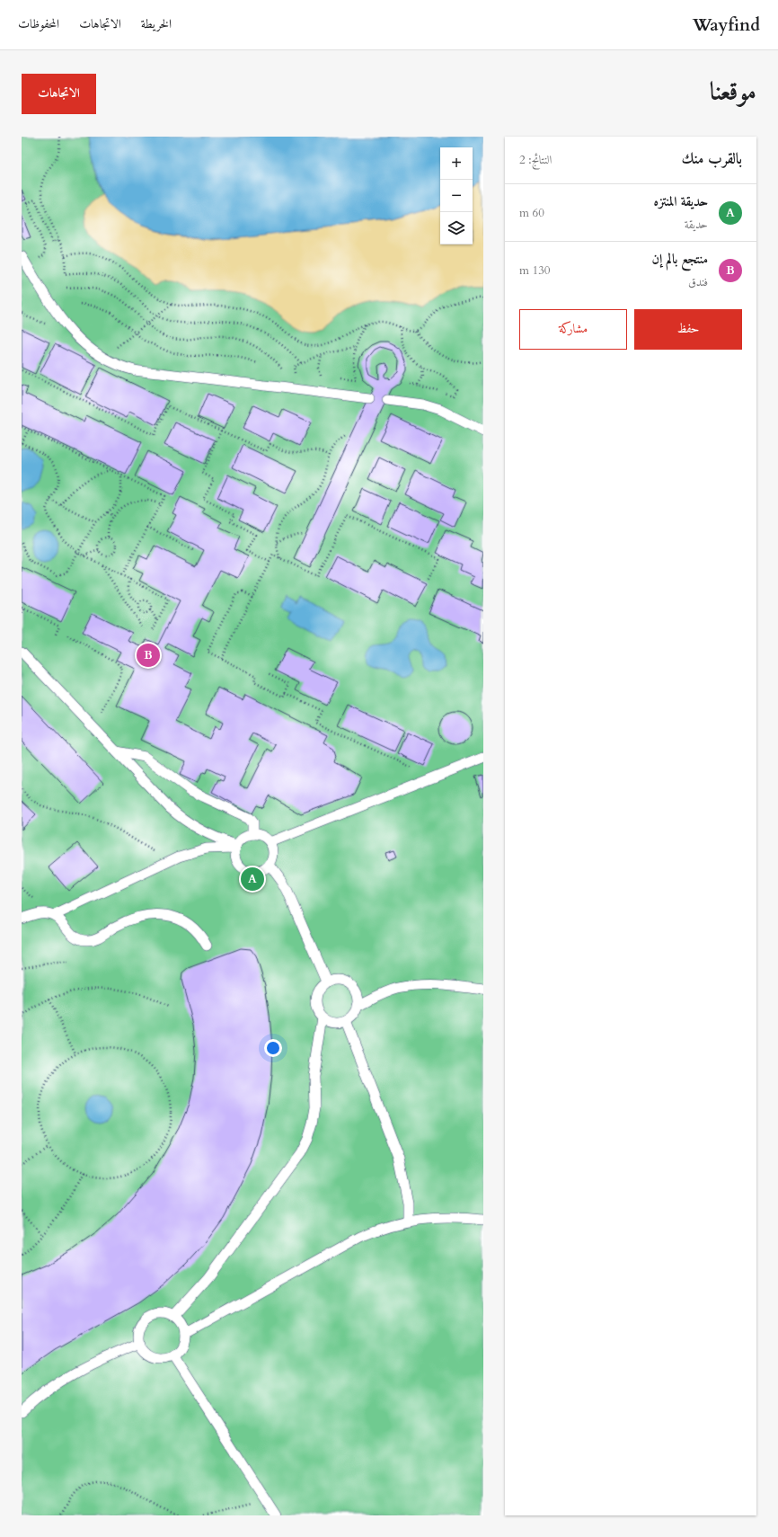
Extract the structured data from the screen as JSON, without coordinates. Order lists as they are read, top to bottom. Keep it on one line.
{"page":{"header":"Wayfind","nav":["الخريطة","الاتجاهات","المحفوظات"],"title":"موقعنا","buttons":["الاتجاهات",["حفظ","مشاركة"]],"heading":["بالقرب منك","النتائج: 2"],"map_buttons":["+","−"],"list":[{"mark":"A","name":"حديقة المنتزه","note":"حديقة","value":"60 m"},{"mark":"B","name":"منتجع بالم إن","note":"فندق","value":"130 m"}],"pins":["B","A"]}}
